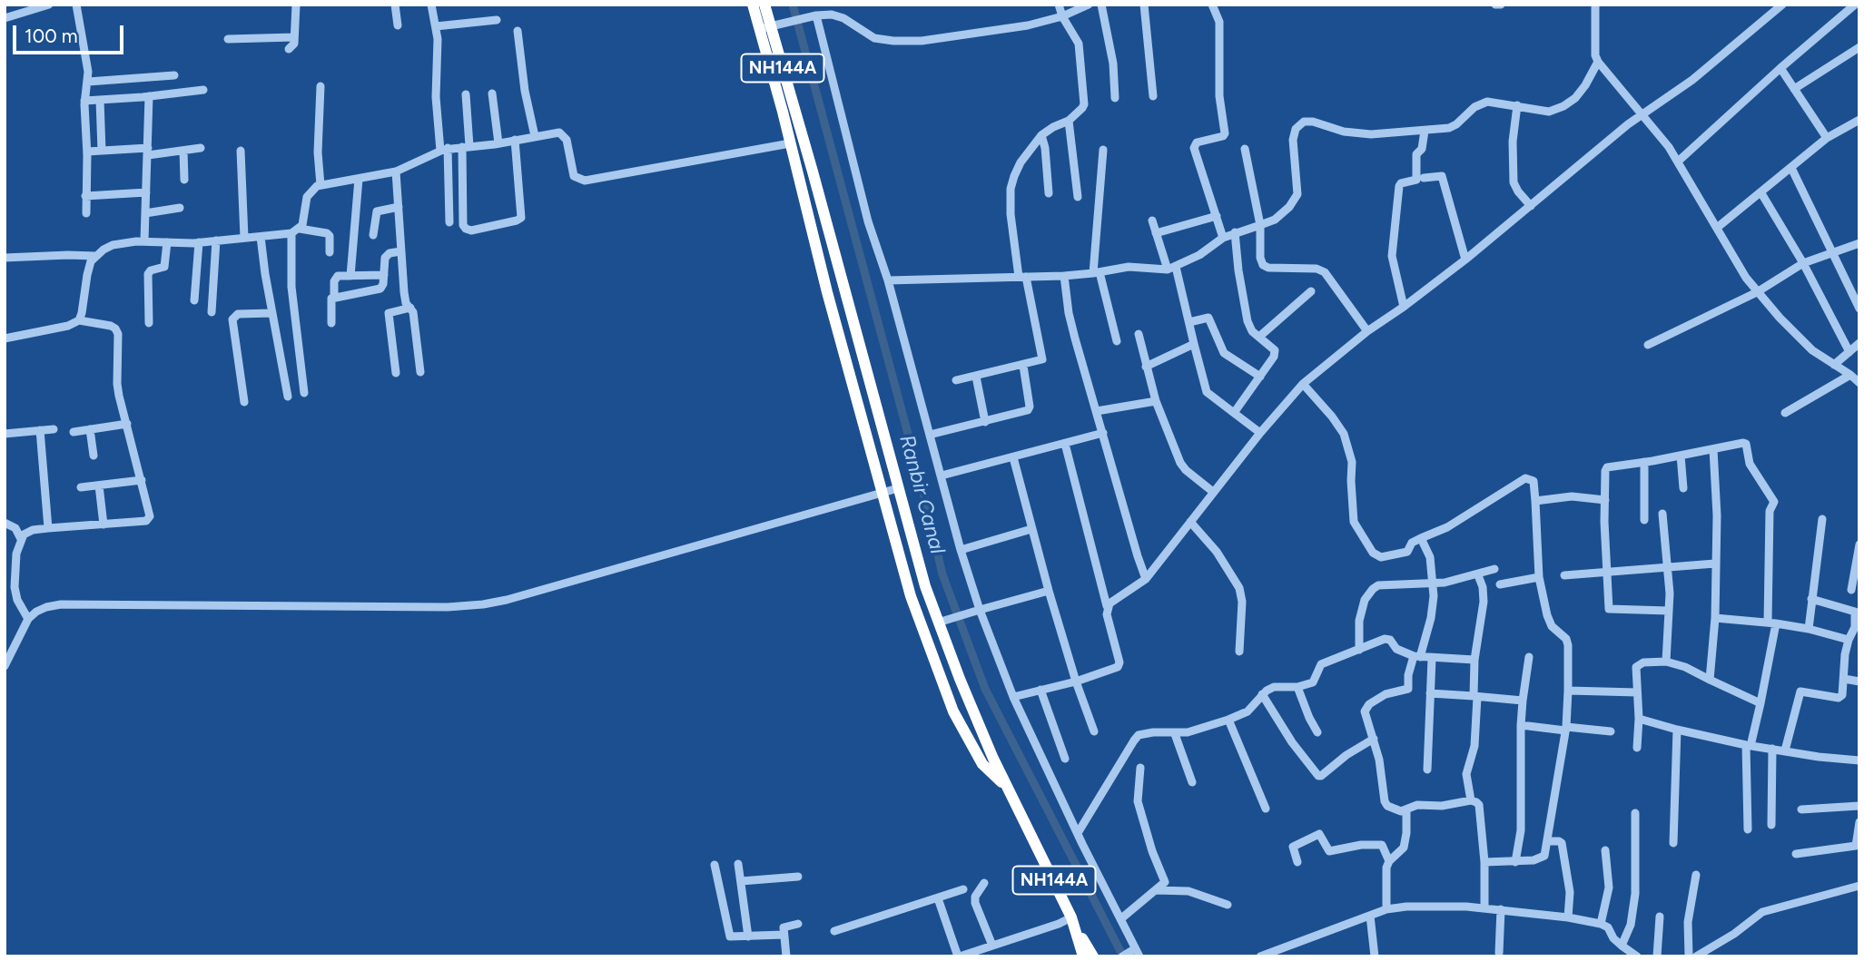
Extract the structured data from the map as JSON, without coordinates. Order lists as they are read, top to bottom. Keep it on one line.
{"streets":{"highway":["NH144A"]},"water":["Ranbir Canal"],"scale_bar":"100 m"}
